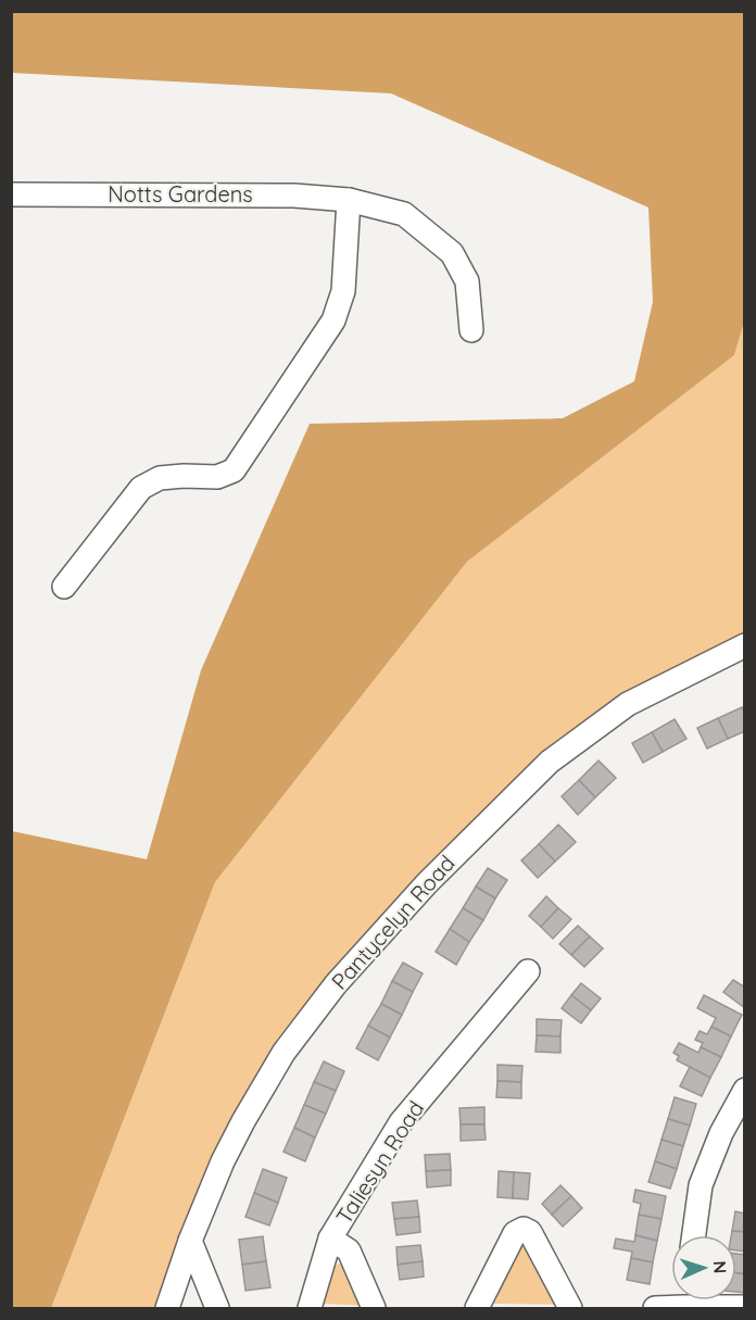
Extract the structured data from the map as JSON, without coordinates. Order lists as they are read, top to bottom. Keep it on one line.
{"streets":{"street":["Notts Gardens","Pantycelyn Road","Taliesyn Road"]},"north":"right"}
